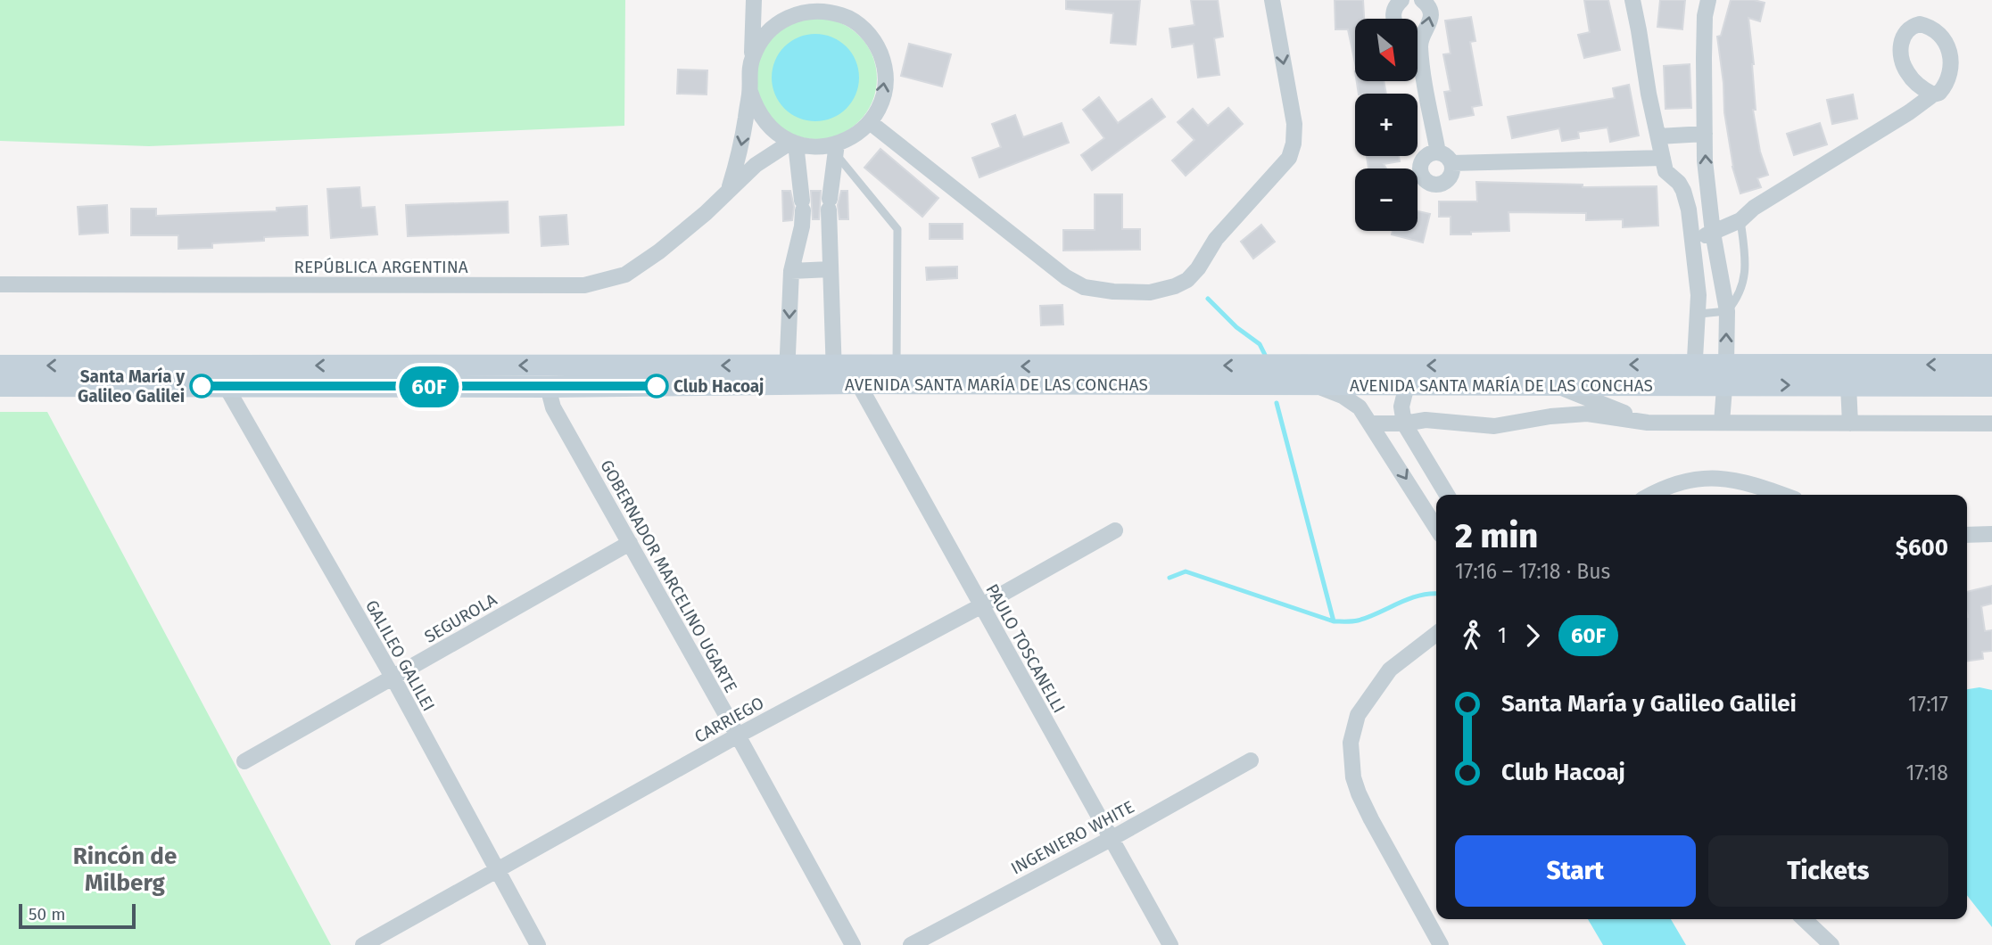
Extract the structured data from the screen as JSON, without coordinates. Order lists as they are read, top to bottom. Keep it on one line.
{"streets":{"main road":["AVENIDA SANTA MARÍA DE LAS CONCHAS"],"street":["REPÚBLICA ARGENTINA","GOBERNADOR MARCELINO UGARTE","SEGUROLA","PAULO TOSCANELLI","GALILEO GALILEI","CARRIEGO","INGENIERO WHITE"]},"crossings":[["AVENIDA SANTA MARÍA DE LAS CONCHAS","GOBERNADOR MARCELINO UGARTE"],["AVENIDA SANTA MARÍA DE LAS CONCHAS","PAULO TOSCANELLI"],["AVENIDA SANTA MARÍA DE LAS CONCHAS","GALILEO GALILEI"],["GOBERNADOR MARCELINO UGARTE","SEGUROLA"],["GOBERNADOR MARCELINO UGARTE","CARRIEGO"],["SEGUROLA","GALILEO GALILEI"],["PAULO TOSCANELLI","CARRIEGO"],["PAULO TOSCANELLI","INGENIERO WHITE"],["GALILEO GALILEI","CARRIEGO"]],"districts":["Rincón de Milberg"],"places":["Santa María y Galileo Galilei","Club Hacoaj"],"lines":["bus line 60F"],"scale_bar":"50 m","north":"bottom right","page":{"on_map":"60F","map_buttons":["+","−"],"heading":["2 min","17:16 – 17:18 · Bus","$600"],"legs":["1","60F"],"list":[{"name":"Santa María y Galileo Galilei","value":"17:17"},{"name":"Club Hacoaj","value":"17:18"}],"buttons":["Start","Tickets"],"scale":"50 m"}}
